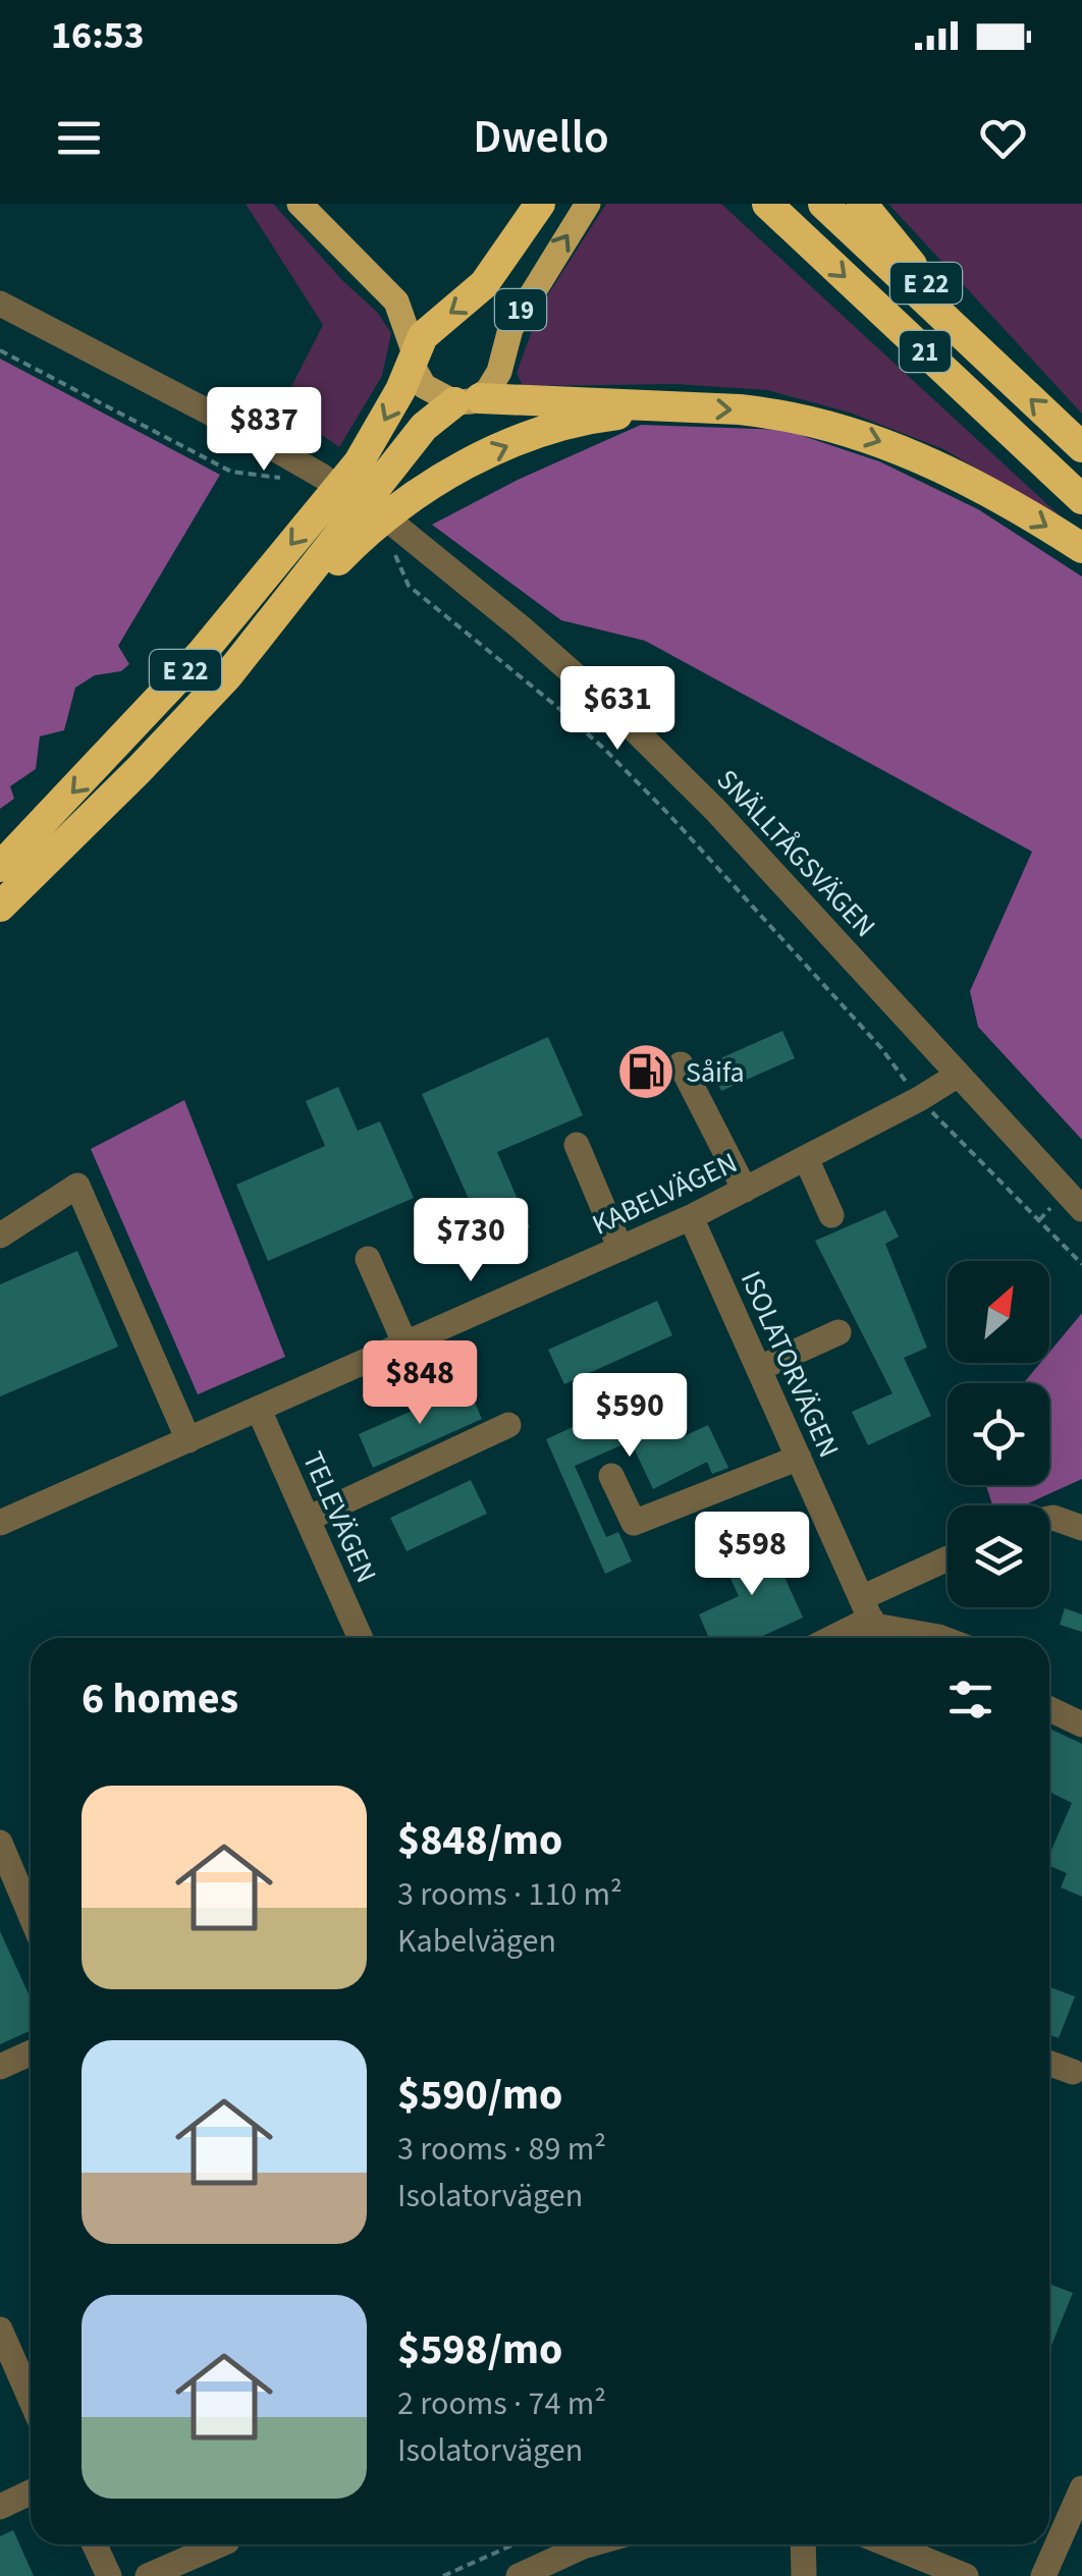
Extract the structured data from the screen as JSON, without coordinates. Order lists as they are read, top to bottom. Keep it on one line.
{"streets":{"highway":["E 22","19","21"],"street":["SNÄLLTÅGSVÄGEN","KABELVÄGEN","ISOLATORVÄGEN","TELEVÄGEN"]},"crossings":[["E 22","19"],["E 22","21"],["SNÄLLTÅGSVÄGEN","KABELVÄGEN"],["KABELVÄGEN","ISOLATORVÄGEN"],["KABELVÄGEN","TELEVÄGEN"]],"places":{"fuel station":["Såifa"]},"north":"top right","page":{"status":"16:53","header":"Dwello","price":["$837","$631","$730","$848","$590","$598"],"heading":"6 homes","list":[{"name":"$848/mo","note":"3 rooms · 110 m² · Kabelvägen"},{"name":"$590/mo","note":"3 rooms · 89 m² · Isolatorvägen"},{"name":"$598/mo","note":"2 rooms · 74 m² · Isolatorvägen"}]}}
